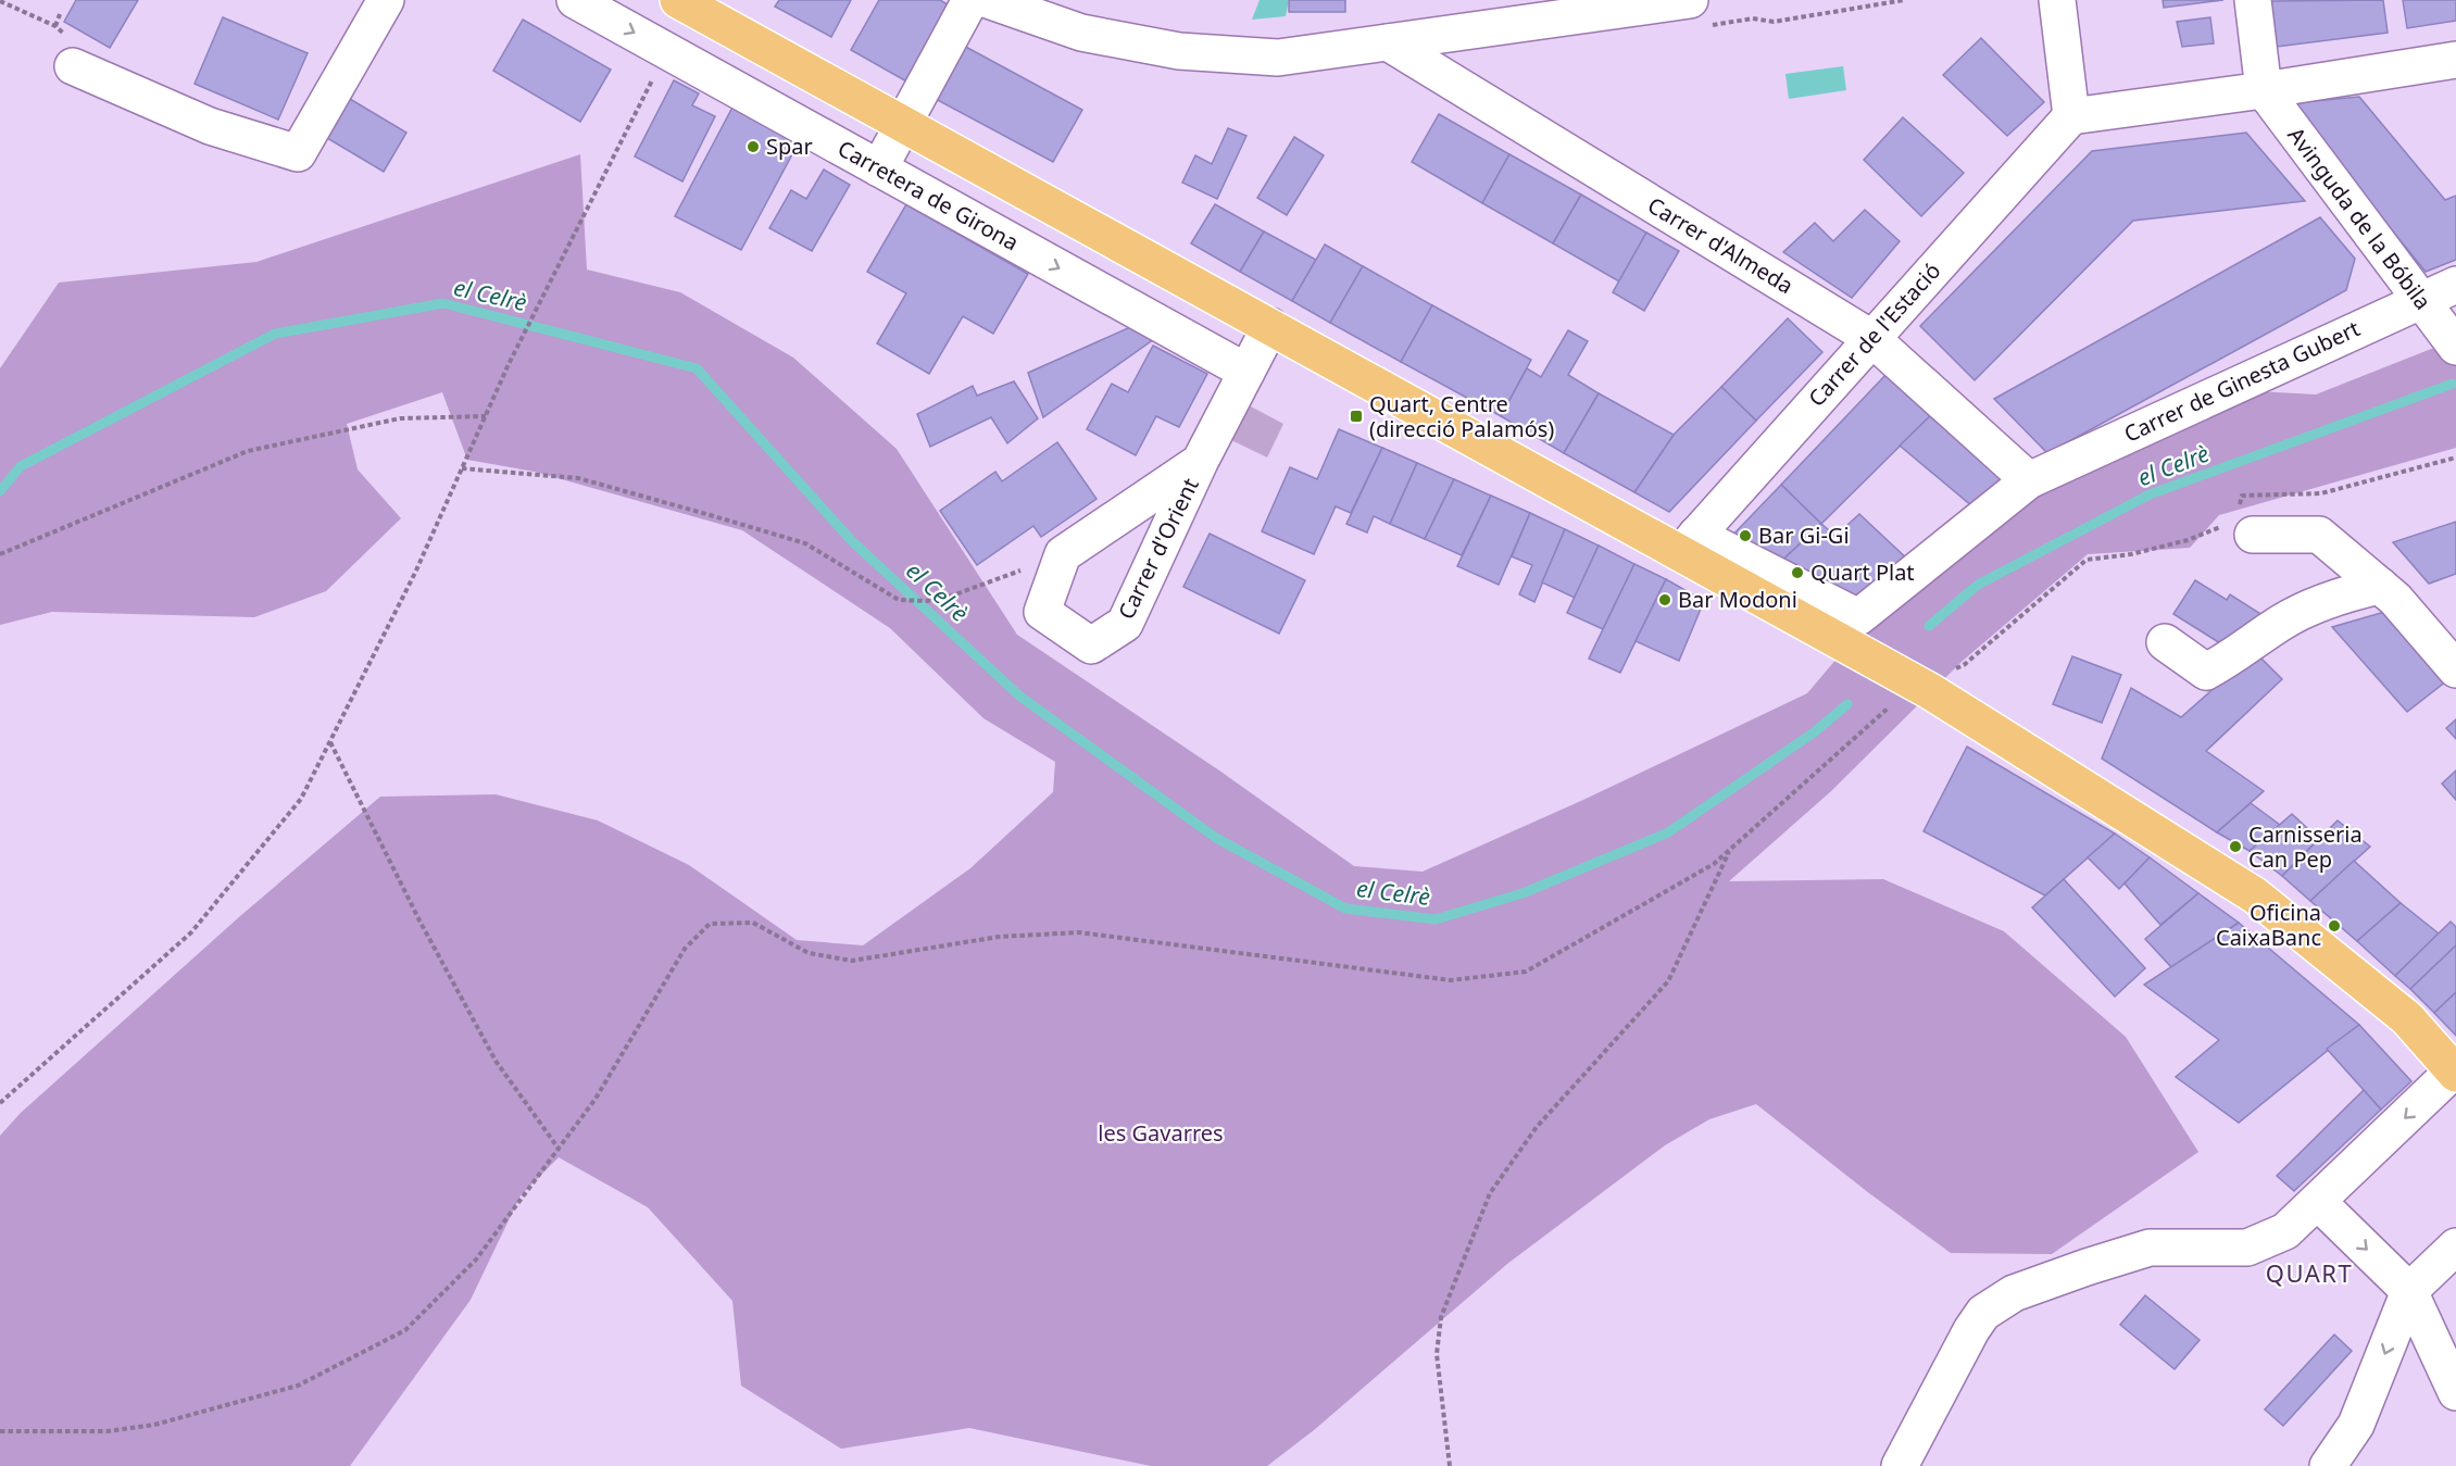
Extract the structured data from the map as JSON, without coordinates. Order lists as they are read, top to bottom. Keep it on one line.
{"streets":{"street":["Carretera de Girona","Avinguda de la Bóbila","Carrer d'Almeda","Carrer de l'Estació","Carrer de Ginesta Gubert","Carrer d'Orient"]},"crossings":[["Carretera de Girona","Carrer d'Orient"],["Avinguda de la Bóbila","Carrer de Ginesta Gubert"],["Carrer d'Almeda","Carrer de l'Estació"],["Carrer d'Almeda","Carrer de Ginesta Gubert"],["Carrer de l'Estació","Carrer de Ginesta Gubert"]],"districts":["QUART"],"water":["el Celrè"],"parks":["les Gavarres"],"places":{"other":["Spar","Bar Gi-Gi","Quart Plat","Bar Modoni","Carnisseria Can Pep","Oficina CaixaBanc"],"transit":["Quart, Centre (direcció Palamós)"]}}
